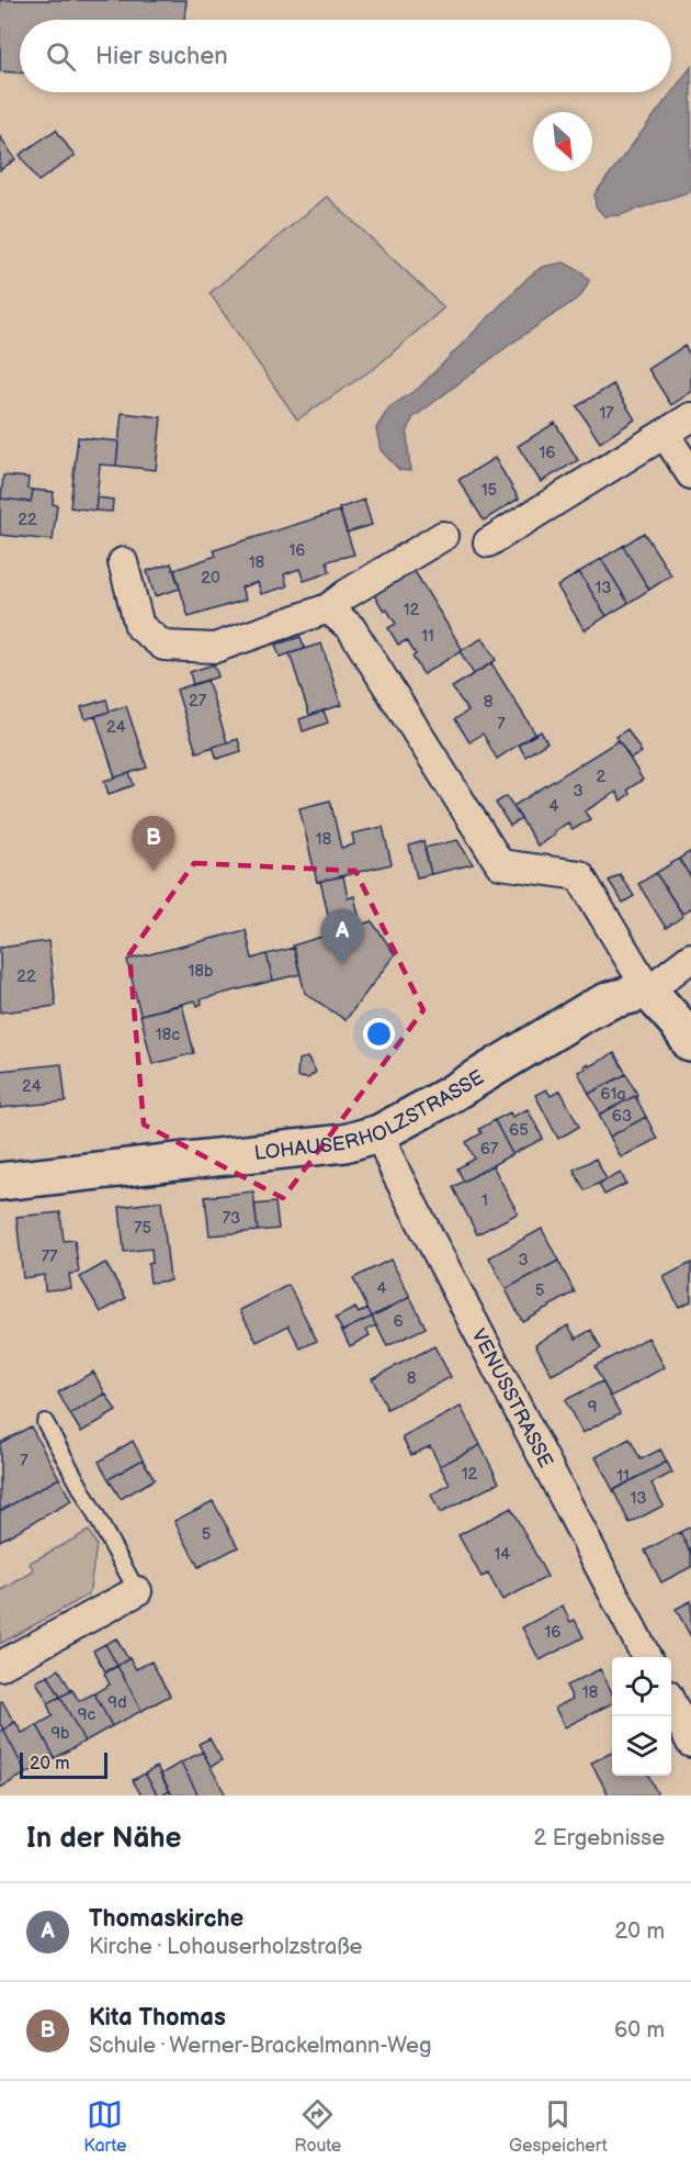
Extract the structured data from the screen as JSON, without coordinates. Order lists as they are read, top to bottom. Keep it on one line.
{"streets":{"street":["LOHAUSERHOLZSTRASSE","VENUSSTRASSE"]},"crossings":[["LOHAUSERHOLZSTRASSE","VENUSSTRASSE"]],"house_numbers":["17","16","15","22","16","18","20","13","12","11","27","8","7","24","2","3","4","18","18b","22","18c","24","61a","63","65","67","1","73","75","77","3","4","5","6","8","9","7","12","11","13","5","14","16","18","9d","9c","9b"],"scale_bar":"20 m","north":"bottom right","page":{"search":"Hier suchen","pins":["B","A"],"scale":"20 m","heading":["In der Nähe","2 Ergebnisse"],"list":[{"mark":"A","name":"Thomaskirche","note":"Kirche · Lohauserholzstraße","value":"20 m"},{"mark":"B","name":"Kita Thomas","note":"Schule · Werner-Brackelmann-Weg","value":"60 m"}],"nav":["Karte","Route","Gespeichert"]}}
